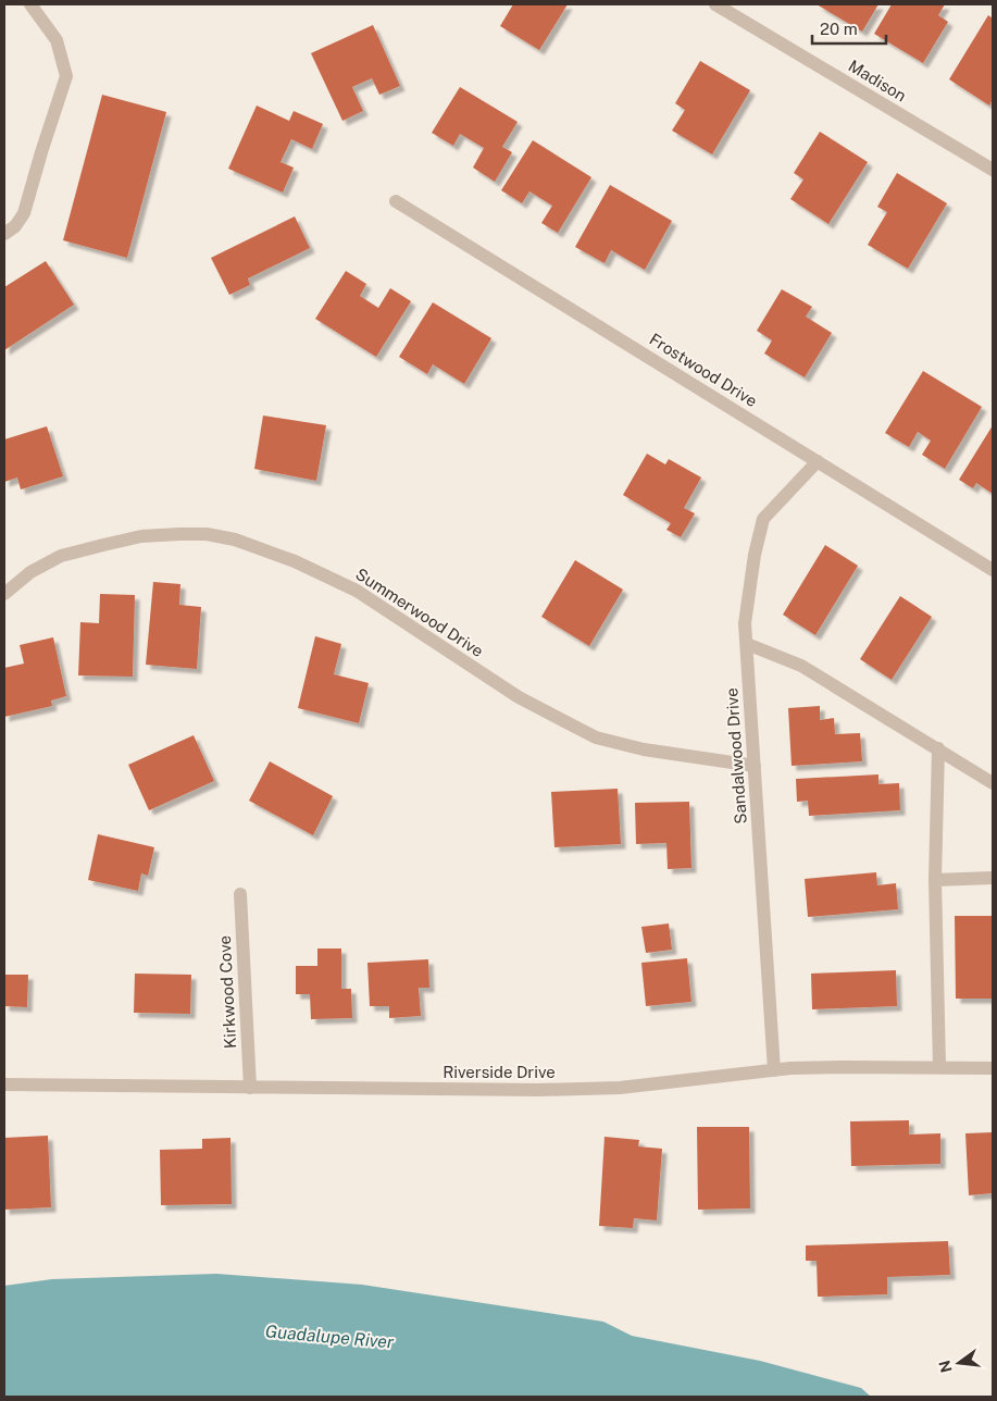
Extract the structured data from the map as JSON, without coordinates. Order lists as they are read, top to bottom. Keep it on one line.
{"streets":{"street":["Madison","Frostwood Drive","Summerwood Drive","Sandalwood Drive","Kirkwood Cove","Riverside Drive"]},"crossings":[["Frostwood Drive","Sandalwood Drive"],["Summerwood Drive","Sandalwood Drive"],["Sandalwood Drive","Riverside Drive"],["Kirkwood Cove","Riverside Drive"]],"water":["Guadalupe River"],"scale_bar":"20 m","north":"left"}
